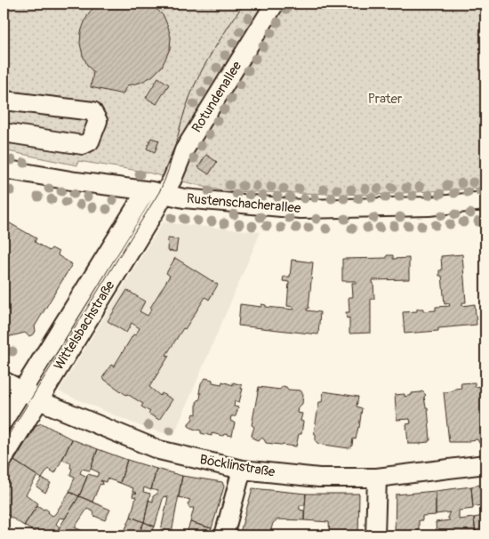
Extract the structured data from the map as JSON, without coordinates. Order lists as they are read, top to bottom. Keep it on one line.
{"streets":{"street":["Rotundenallee","Rustenschacherallee","Wittelsbachstraße","Böcklinstraße"]},"crossings":[["Rotundenallee","Rustenschacherallee"],["Rotundenallee","Wittelsbachstraße"],["Rustenschacherallee","Wittelsbachstraße"],["Wittelsbachstraße","Böcklinstraße"]],"parks":["Prater"]}
